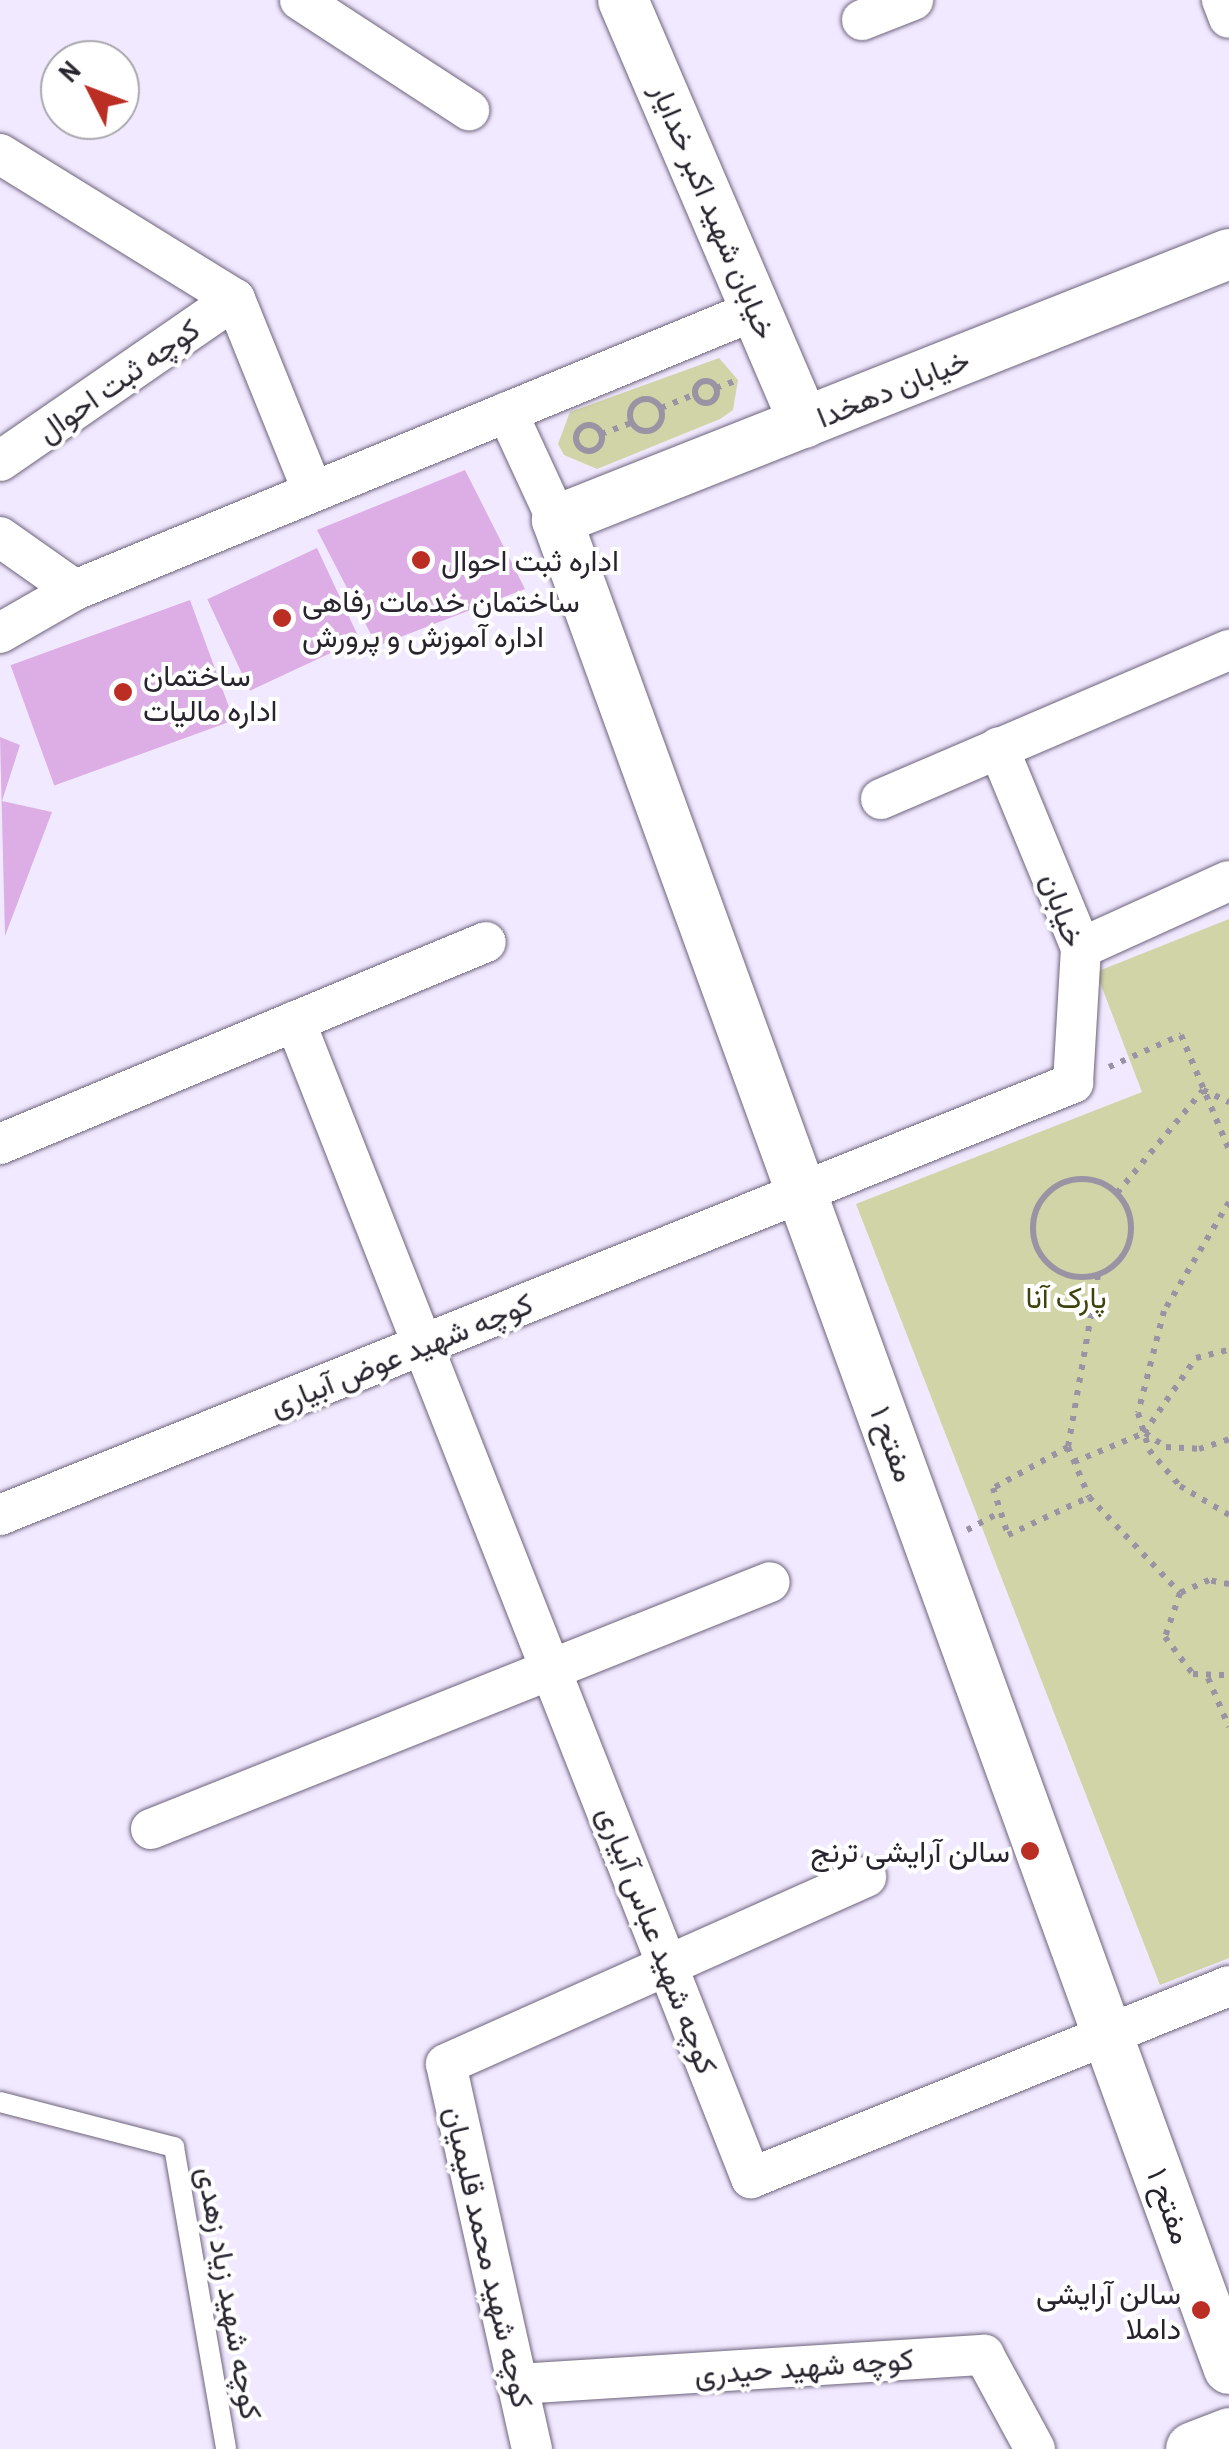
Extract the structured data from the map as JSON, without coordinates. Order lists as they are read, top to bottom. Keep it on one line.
{"streets":{"street":["خیابان شهید اکبر خدایار","کوچه ثبت احوال","خیابان دهخدا","خیابان","کوچه شهید عوض آبیاری","مفتح ۱","کوچه شهید عباس آبیاری","کوچه شهید محمد قلیمیان","کوچه شهید حیدری"],"lane":["کوچه شهید زیاد زهدی"]},"crossings":[["خیابان شهید اکبر خدایار","خیابان دهخدا"],["خیابان دهخدا","مفتح ۱"],["خیابان","کوچه شهید عوض آبیاری"],["کوچه شهید عوض آبیاری","مفتح ۱"],["کوچه شهید عوض آبیاری","کوچه شهید عباس آبیاری"],["مفتح ۱","کوچه شهید عباس آبیاری"],["کوچه شهید عباس آبیاری","کوچه شهید محمد قلیمیان"],["کوچه شهید محمد قلیمیان","کوچه شهید حیدری"]],"parks":["پارک آنا"],"places":["اداره ثبت احوال","ساختمان خدمات رفاهی اداره آموزش و پرورش","ساختمان اداره مالیات","سالن آرایشی ترنج","سالن آرایشی داملا"],"north":"top left"}
